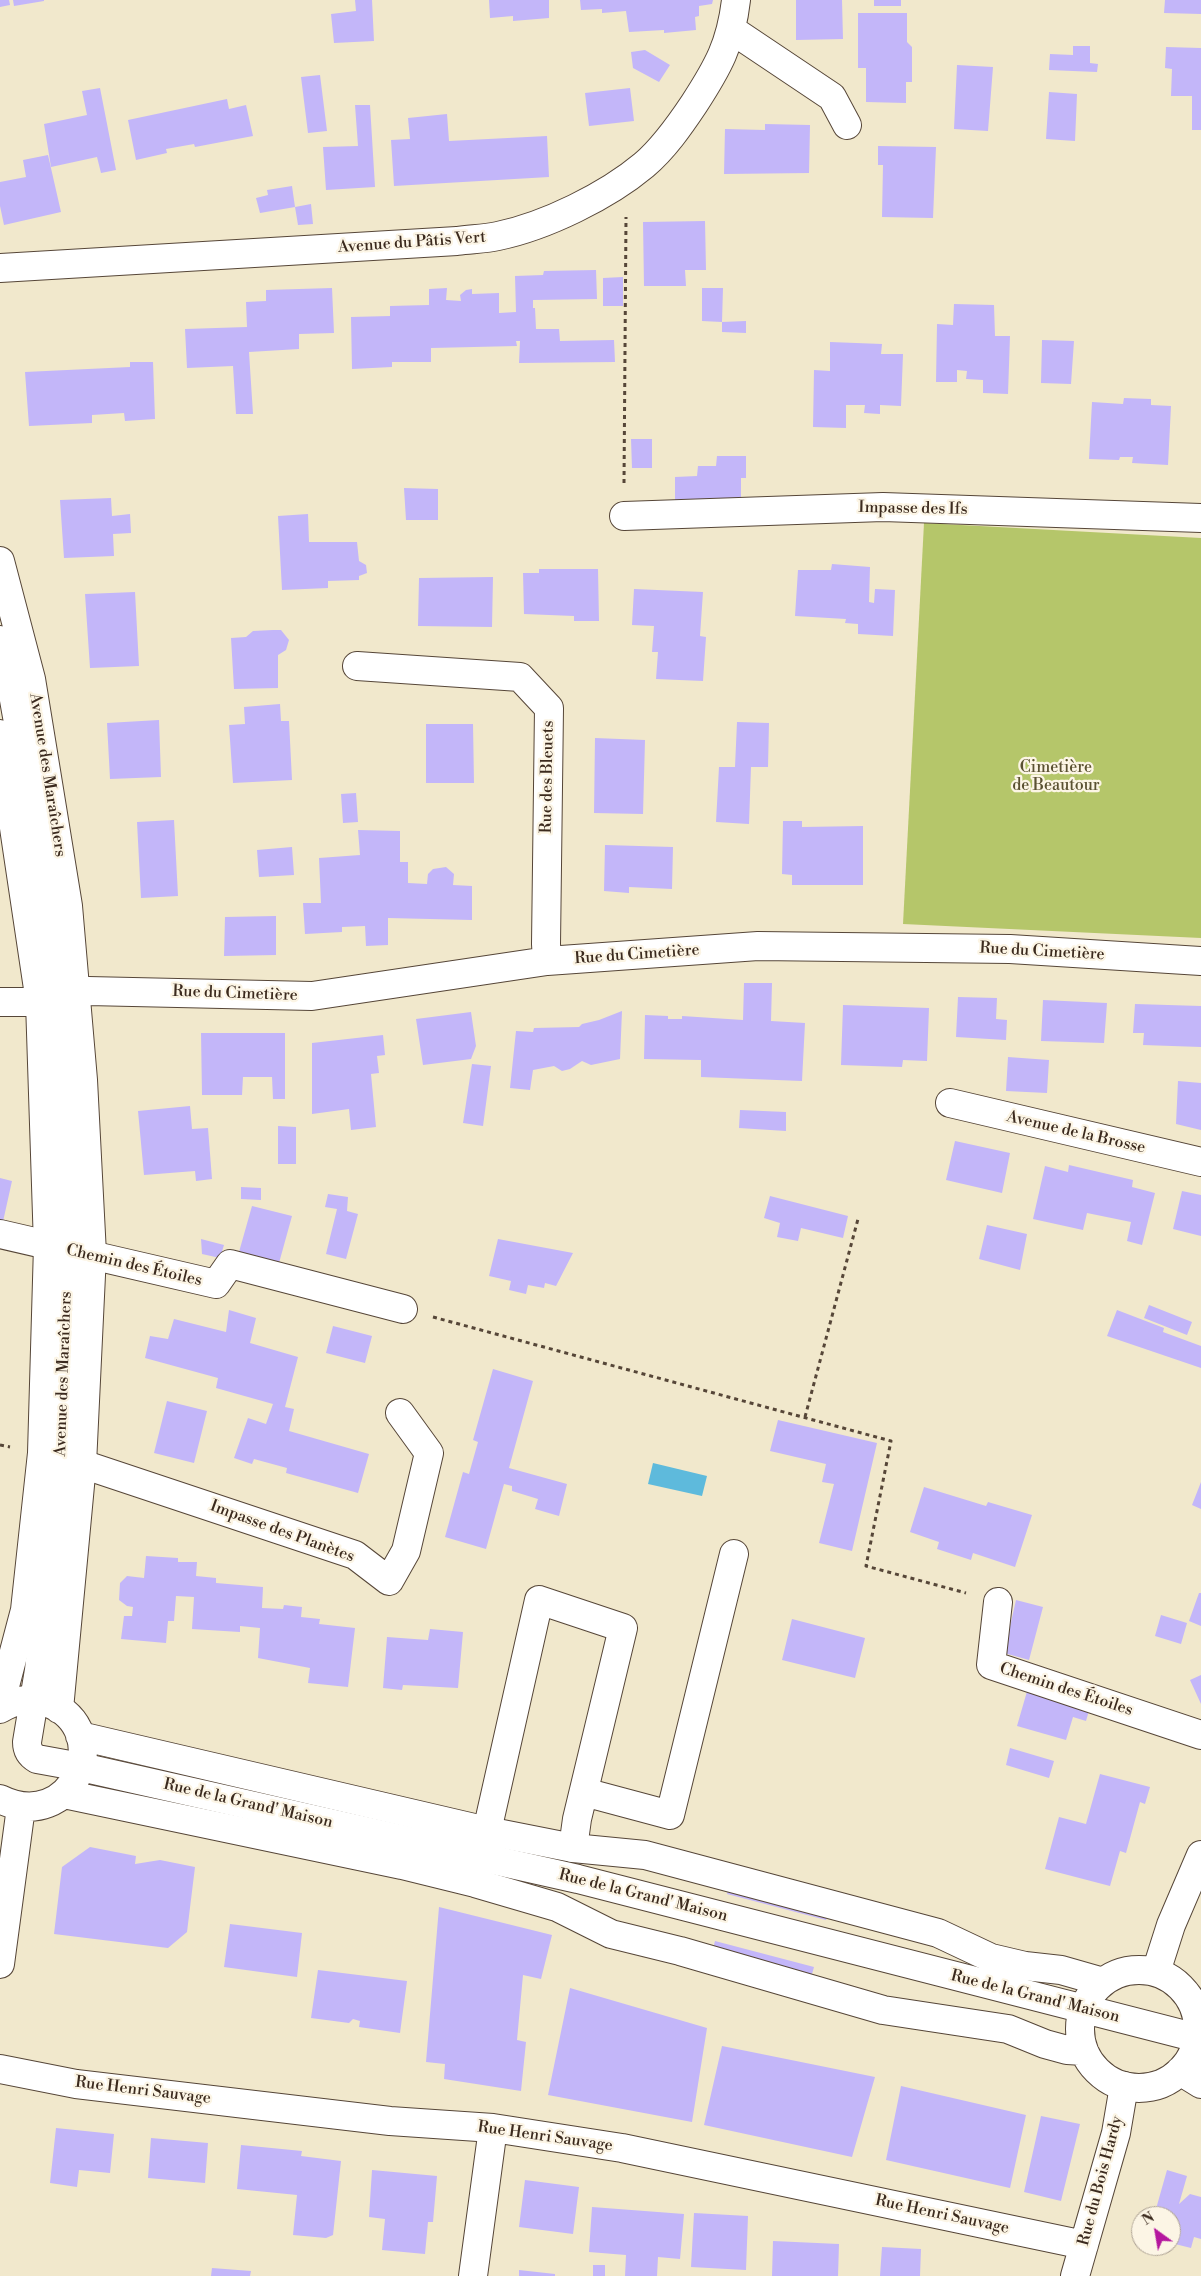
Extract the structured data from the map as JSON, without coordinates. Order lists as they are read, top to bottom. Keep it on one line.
{"streets":{"street":["Avenue du Pâtis Vert","Impasse des Ifs","Avenue des Maraîchers","Rue des Bleuets","Rue du Cimetière","Avenue de la Brosse","Chemin des Étoiles","Impasse des Planètes","Rue de la Grand' Maison","Rue Henri Sauvage","Rue du Bois Hardy"]},"crossings":[["Avenue des Maraîchers","Rue du Cimetière"],["Avenue des Maraîchers","Chemin des Étoiles"],["Avenue des Maraîchers","Impasse des Planètes"],["Avenue des Maraîchers","Rue de la Grand' Maison"],["Rue des Bleuets","Rue du Cimetière"],["Rue Henri Sauvage","Rue du Bois Hardy"]],"parks":["Cimetière de Beautour"],"north":"top left"}
